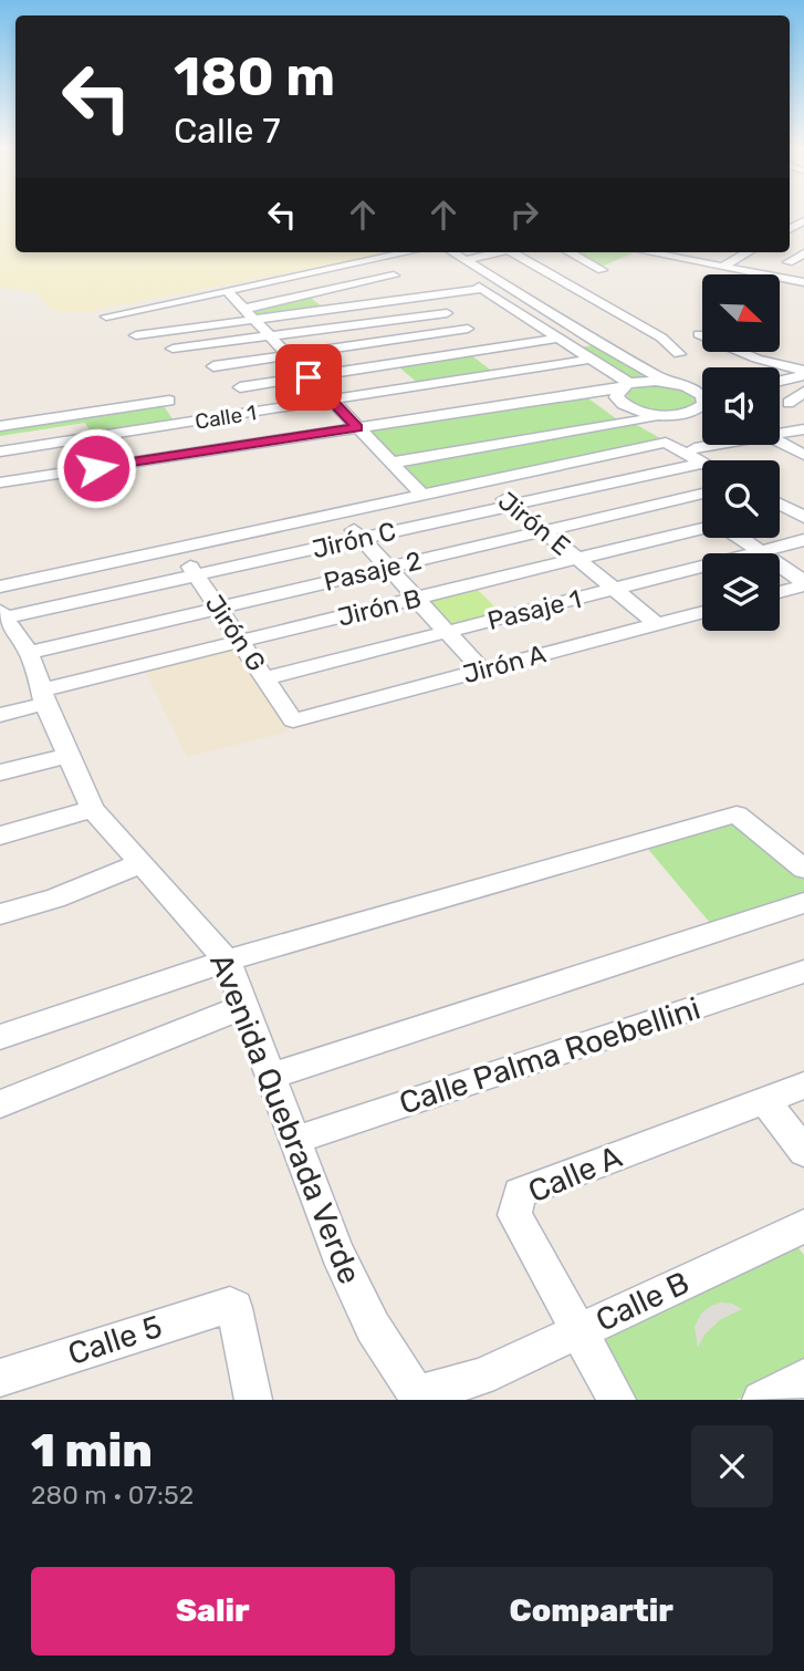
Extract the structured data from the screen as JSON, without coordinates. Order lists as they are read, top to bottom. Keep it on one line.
{"streets":{"street":["Calle 1","Jirón E","Jirón C","Pasaje 2","Jirón B","Pasaje 1","Jirón G","Jirón A","Calle Palma Roebellini","Avenida Quebrada Verde","Calle A","Calle B","Calle 5"]},"crossings":[["Jirón E","Jirón C"],["Jirón E","Pasaje 2"],["Jirón E","Jirón B"],["Jirón E","Pasaje 1"],["Jirón E","Jirón A"],["Jirón C","Jirón G"],["Jirón C","Avenida Quebrada Verde"],["Pasaje 2","Jirón G"],["Pasaje 2","Avenida Quebrada Verde"],["Jirón B","Jirón G"],["Jirón B","Avenida Quebrada Verde"],["Pasaje 1","Jirón G"],["Jirón G","Jirón A"],["Calle Palma Roebellini","Avenida Quebrada Verde"],["Avenida Quebrada Verde","Calle B"],["Calle A","Calle B"]],"north":"bottom right","page":{"turn":["180 m","Calle 7"],"heading":["1 min","280 m · 07:52"],"buttons":["Salir","Compartir"]}}
